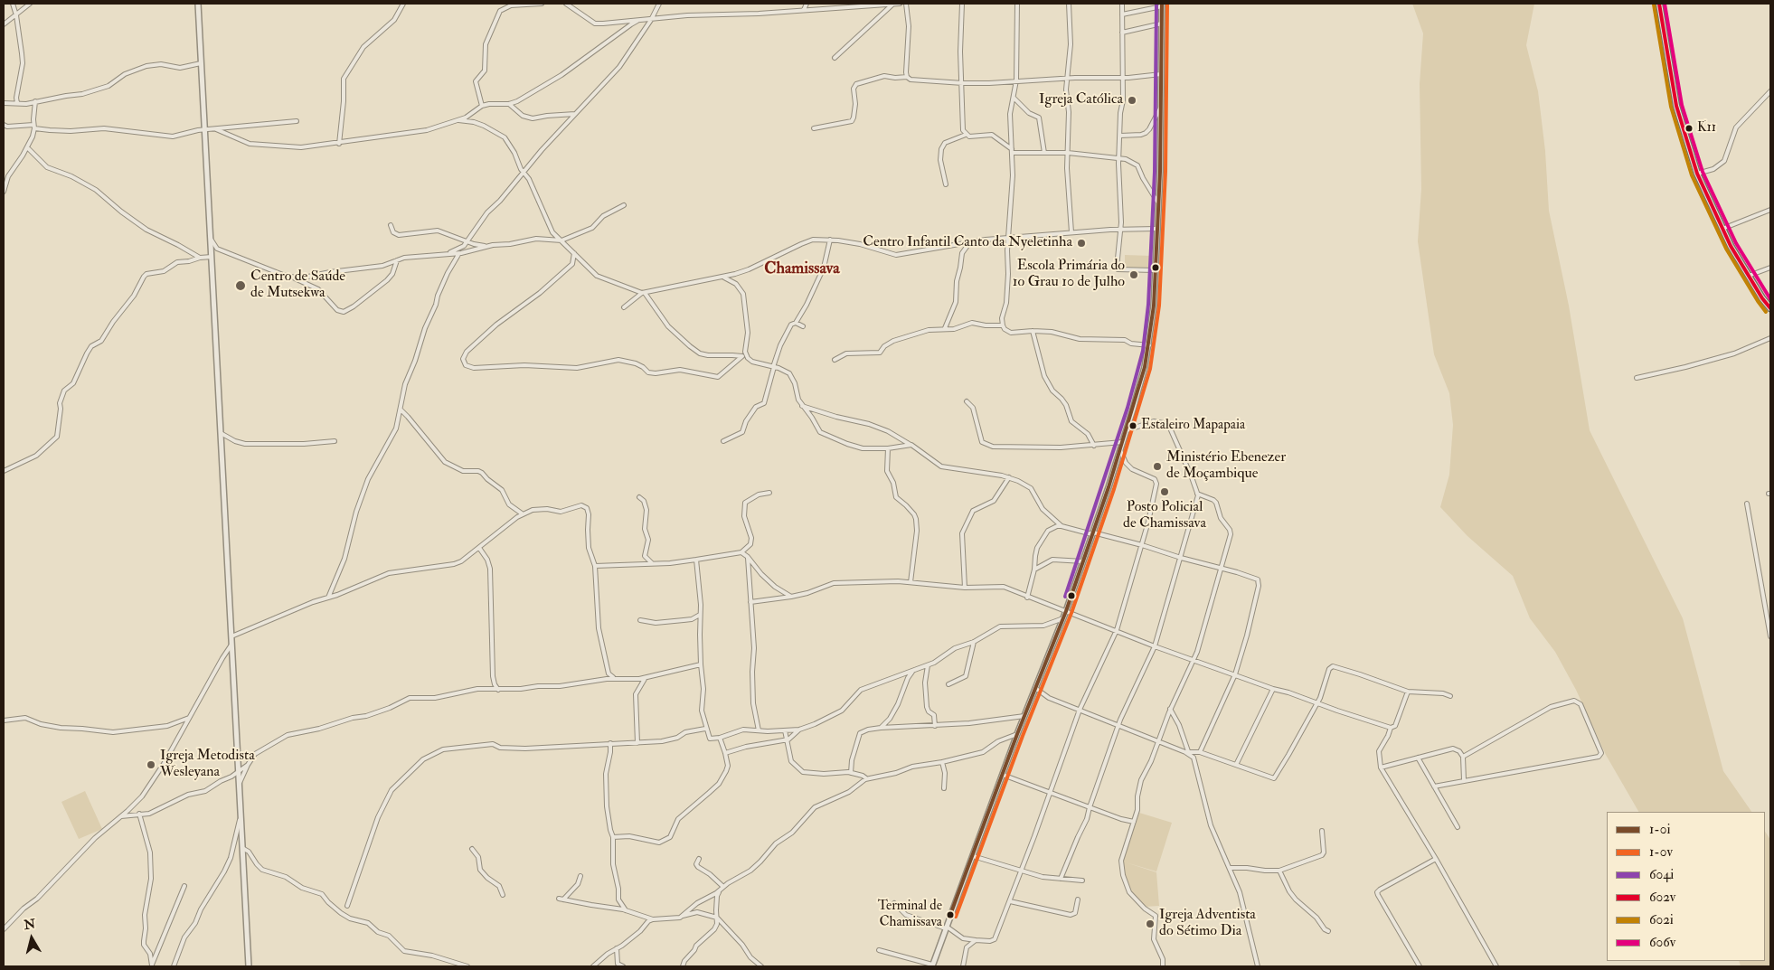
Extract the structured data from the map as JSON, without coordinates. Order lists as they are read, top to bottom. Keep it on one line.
{"districts":["Chamissava"],"places":["Igreja Católica","K11","Centro Infantil Canto da Nyeletinha","Escola Primária do 1o Grau 10 de Julho","Centro de Saúde de Mutsekwa","Estaleiro Mapapaia","Ministério Ebenezer de Moçambique","Posto Policial de Chamissava","Igreja Metodista Wesleyana","Terminal de Chamissava","Igreja Adventista do Sétimo Dia"],"lines":["transit line 1-0i","transit line 1-0v","transit line 604i","transit line 602v","transit line 606v","transit line 602i"],"legend":["1-0i","1-0v","604i","602v","602i","606v"],"north":"top"}
